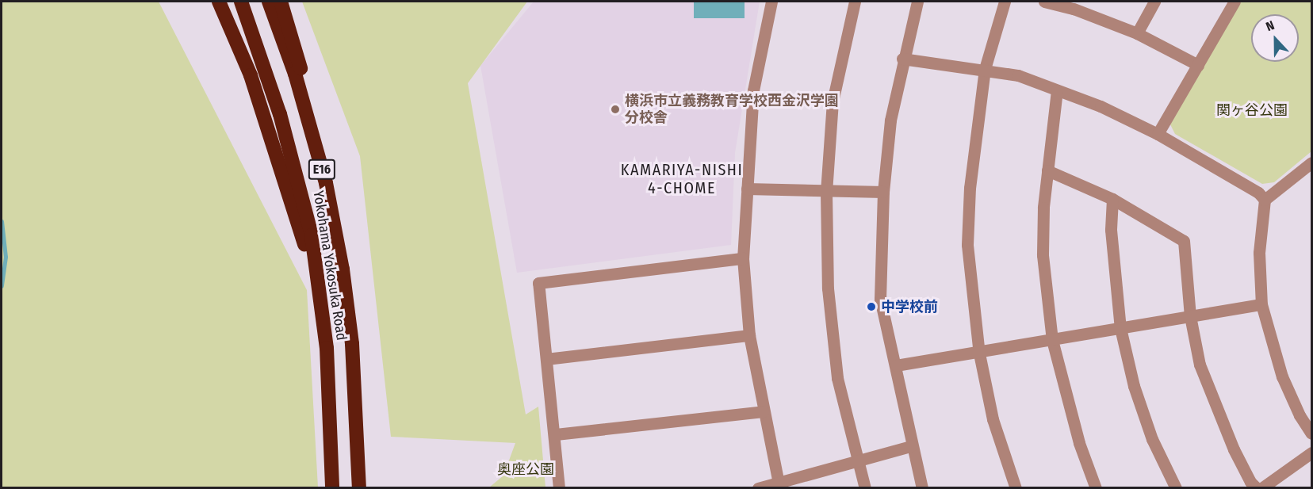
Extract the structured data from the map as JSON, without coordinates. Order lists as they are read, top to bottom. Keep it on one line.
{"streets":{"highway":["E16","Yokohama Yokosuka Road"]},"crossings":[["E16","Yokohama Yokosuka Road"]],"districts":["KAMARIYA-NISHI 4-CHOME"],"parks":["関ヶ谷公園","奥座公園"],"places":["横浜市立義務教育学校西金沢学園 分校舎","中学校前"],"north":"top"}
